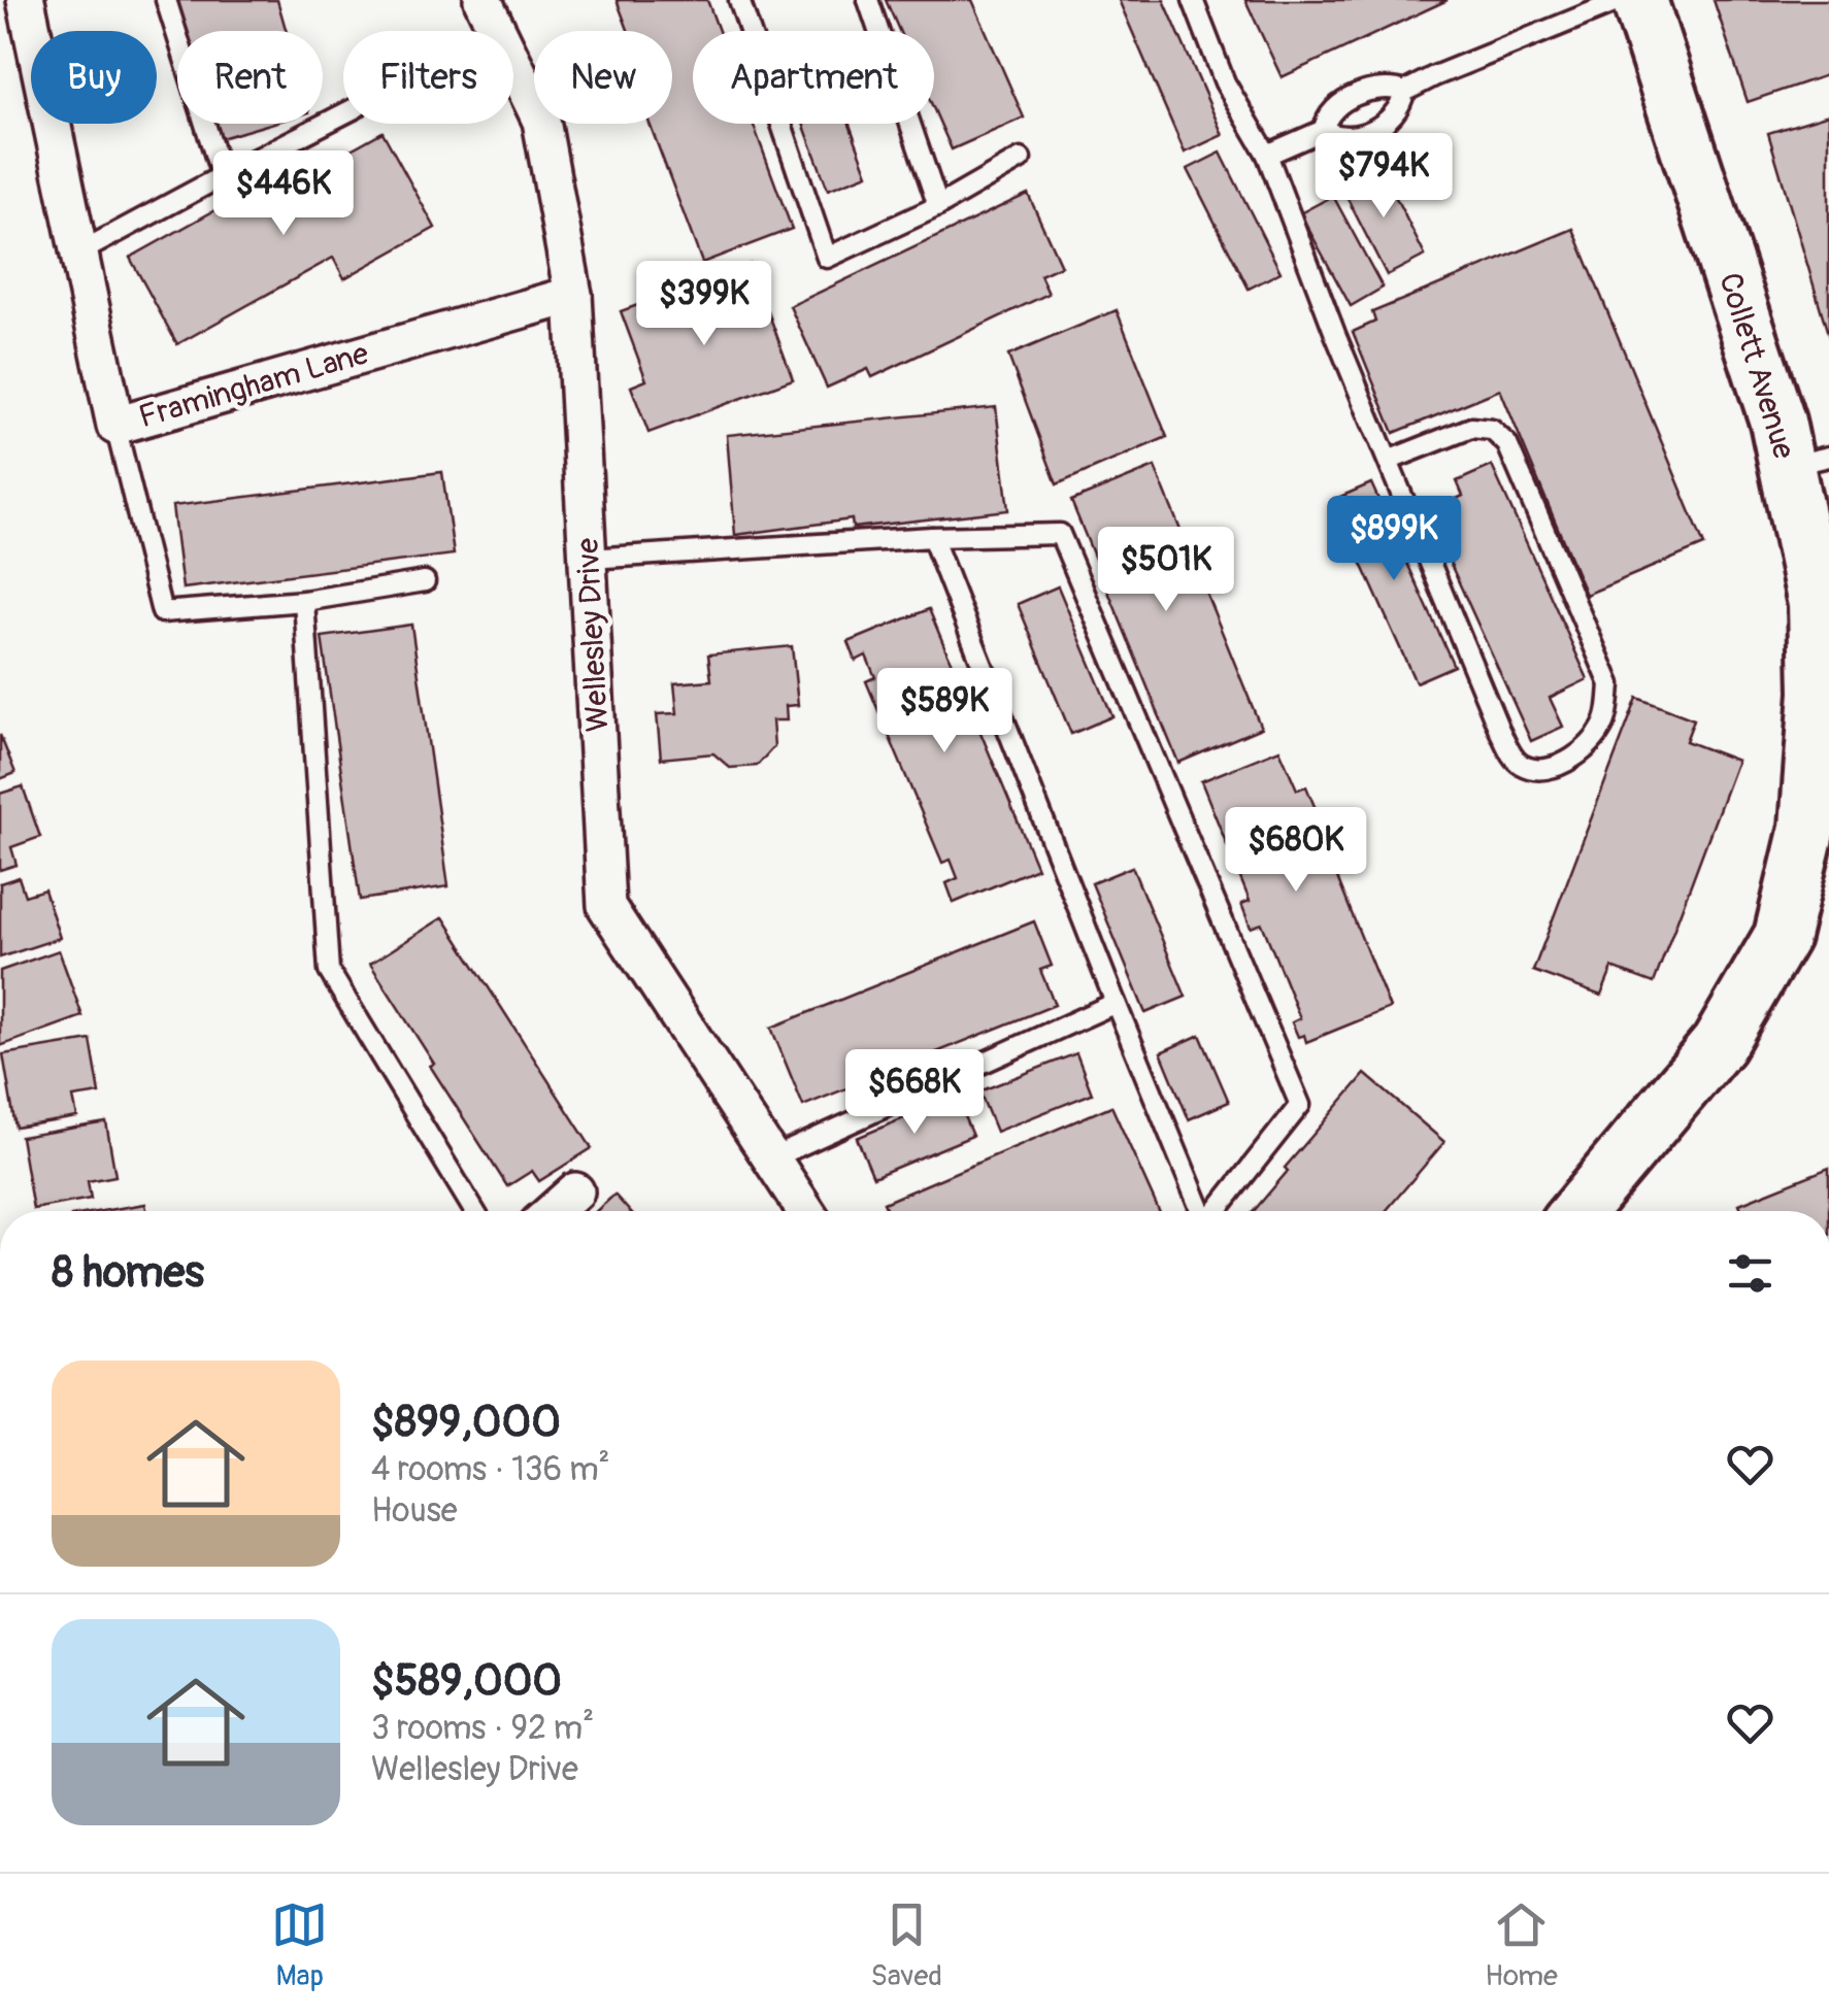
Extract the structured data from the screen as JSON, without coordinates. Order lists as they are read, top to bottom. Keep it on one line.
{"streets":{"street":["Collett Avenue","Framingham Lane","Wellesley Drive"]},"crossings":[["Framingham Lane","Wellesley Drive"]],"page":{"chip":["Buy","Rent","Filters","New","Apartment"],"price":["$794K","$446K","$399K","$899K","$501K","$589K","$680K","$668K"],"heading":"8 homes","list":[{"name":"$899,000","note":"4 rooms · 136 m² · House"},{"name":"$589,000","note":"3 rooms · 92 m² · Wellesley Drive"}],"tabs":["Map","Saved","Home"]}}
